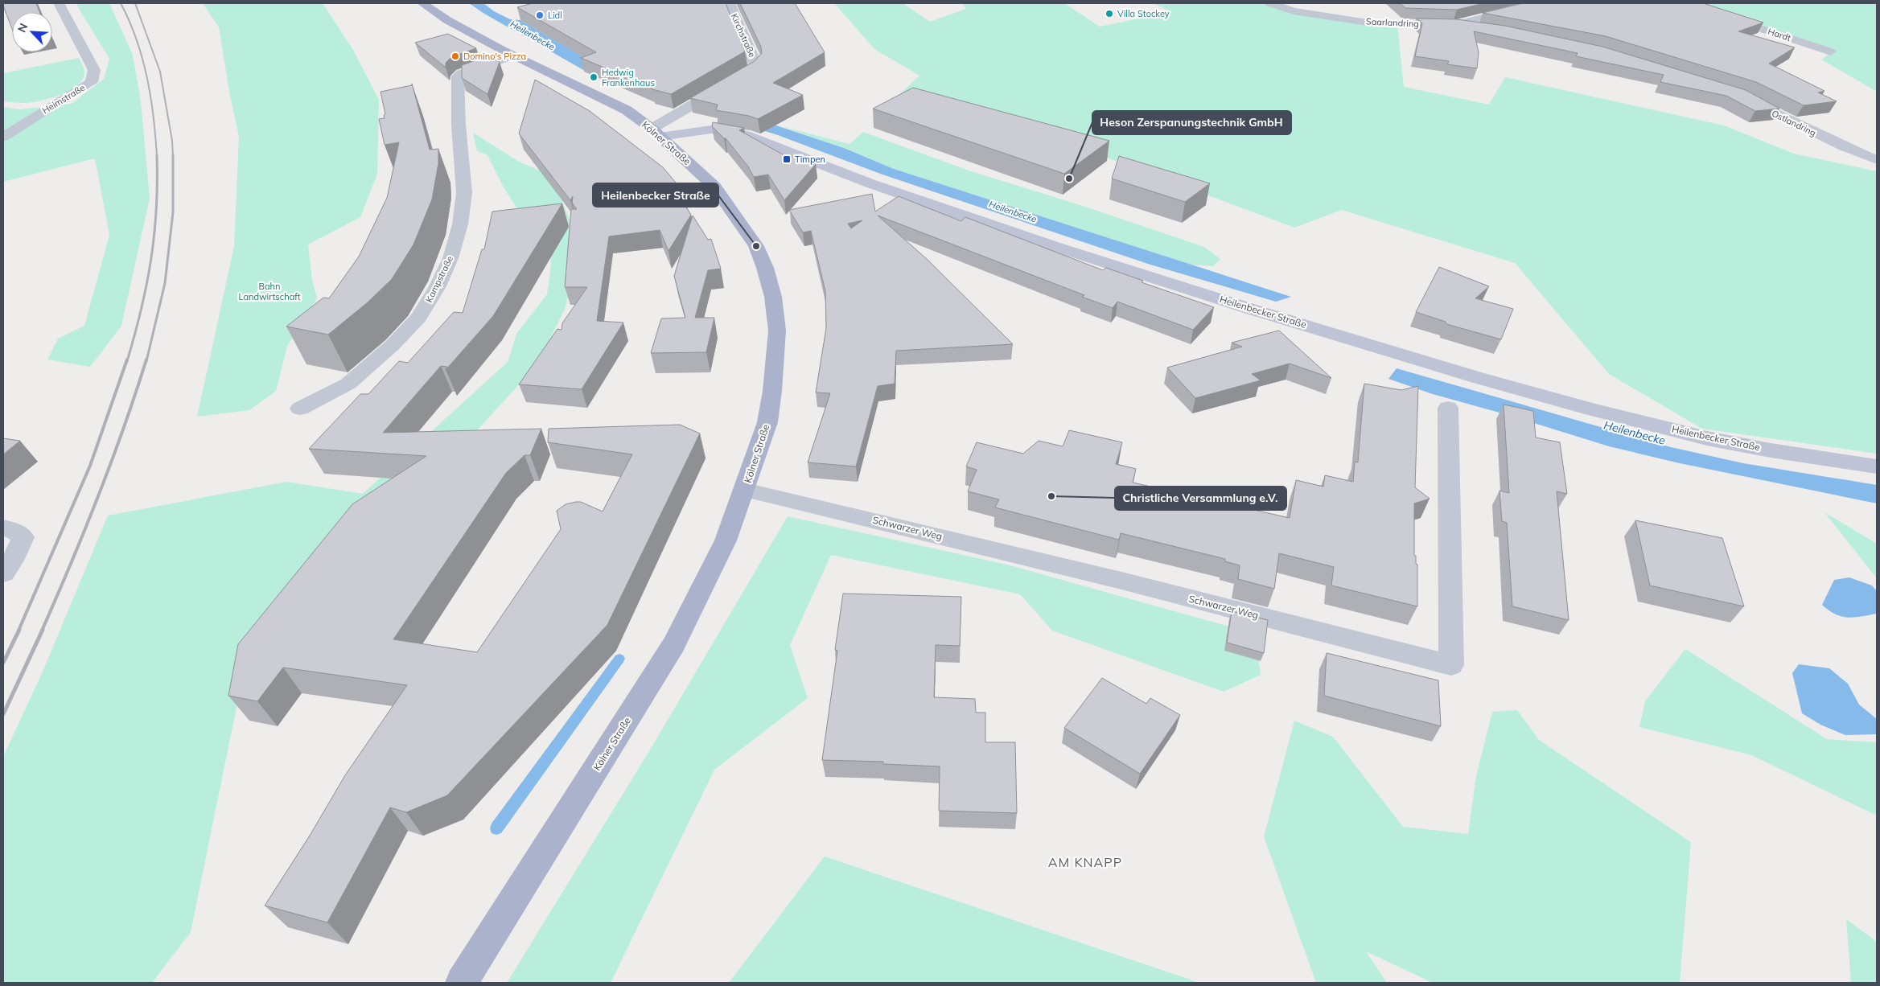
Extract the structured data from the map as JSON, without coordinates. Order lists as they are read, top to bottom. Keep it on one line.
{"streets":{"main road":["Kölner Straße","Heilenbecker Straße"],"street":["Saarlandring","Hardt","Kirchstraße","Heimstraße","Ostlandring","Kampstraße","Schwarzer Weg"]},"crossings":[["Kirchstraße","Kölner Straße"],["Kirchstraße","Heilenbecker Straße"],["Kölner Straße","Kampstraße"],["Kölner Straße","Heilenbecker Straße"],["Kölner Straße","Schwarzer Weg"]],"districts":["AM KNAPP"],"water":["Heilenbecke"],"parks":["Bahn Landwirtschaft"],"places":{"other":["Villa Stockey","Lidl","Domino's Pizza","Hedwig Frankenhaus","Heson Zerspanungstechnik GmbH","Heilenbecker Straße","Christliche Versammlung e.V."],"transit":["Timpen"]},"north":"top left"}
